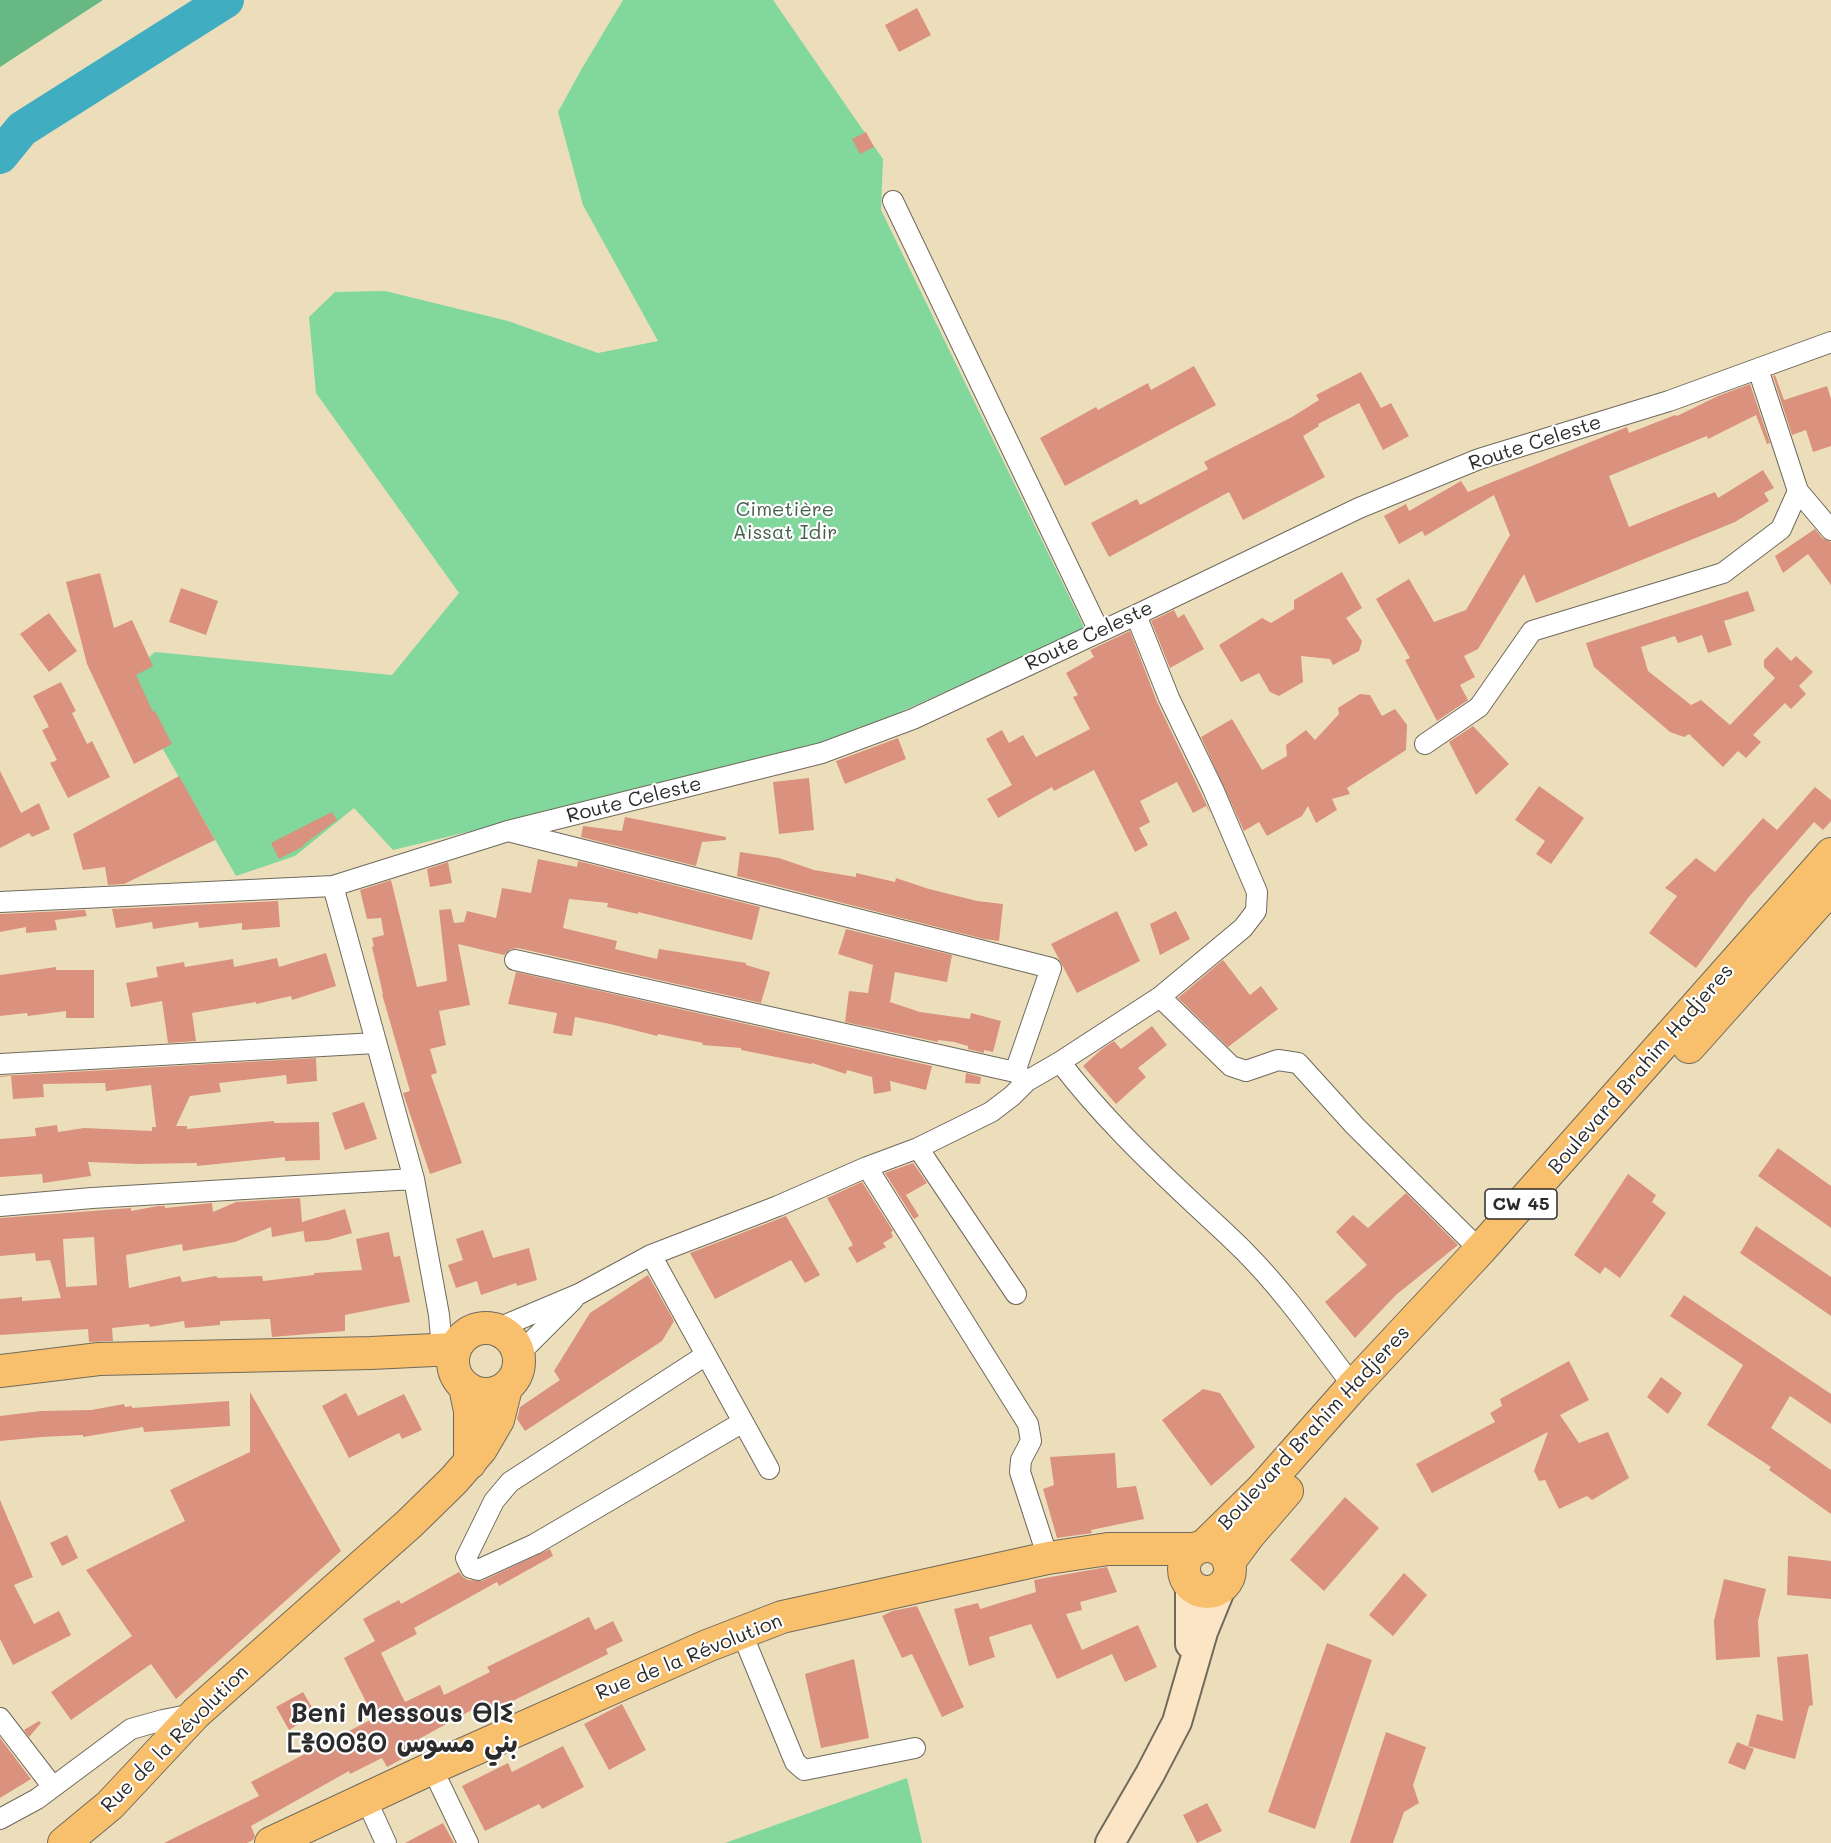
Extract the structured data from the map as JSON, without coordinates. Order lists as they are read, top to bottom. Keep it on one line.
{"streets":{"main road":["Boulevard Brahim Hadjeres","CW 45","Rue de la Révolution"],"street":["Route Celeste"]},"crossings":[["Boulevard Brahim Hadjeres","Rue de la Révolution"]],"districts":["Beni Messous ⴱⵏⵉ ⵎⴻⵙⵙⵓⵙ بني مسوس"],"parks":["Cimetière Aissat Idir"]}
